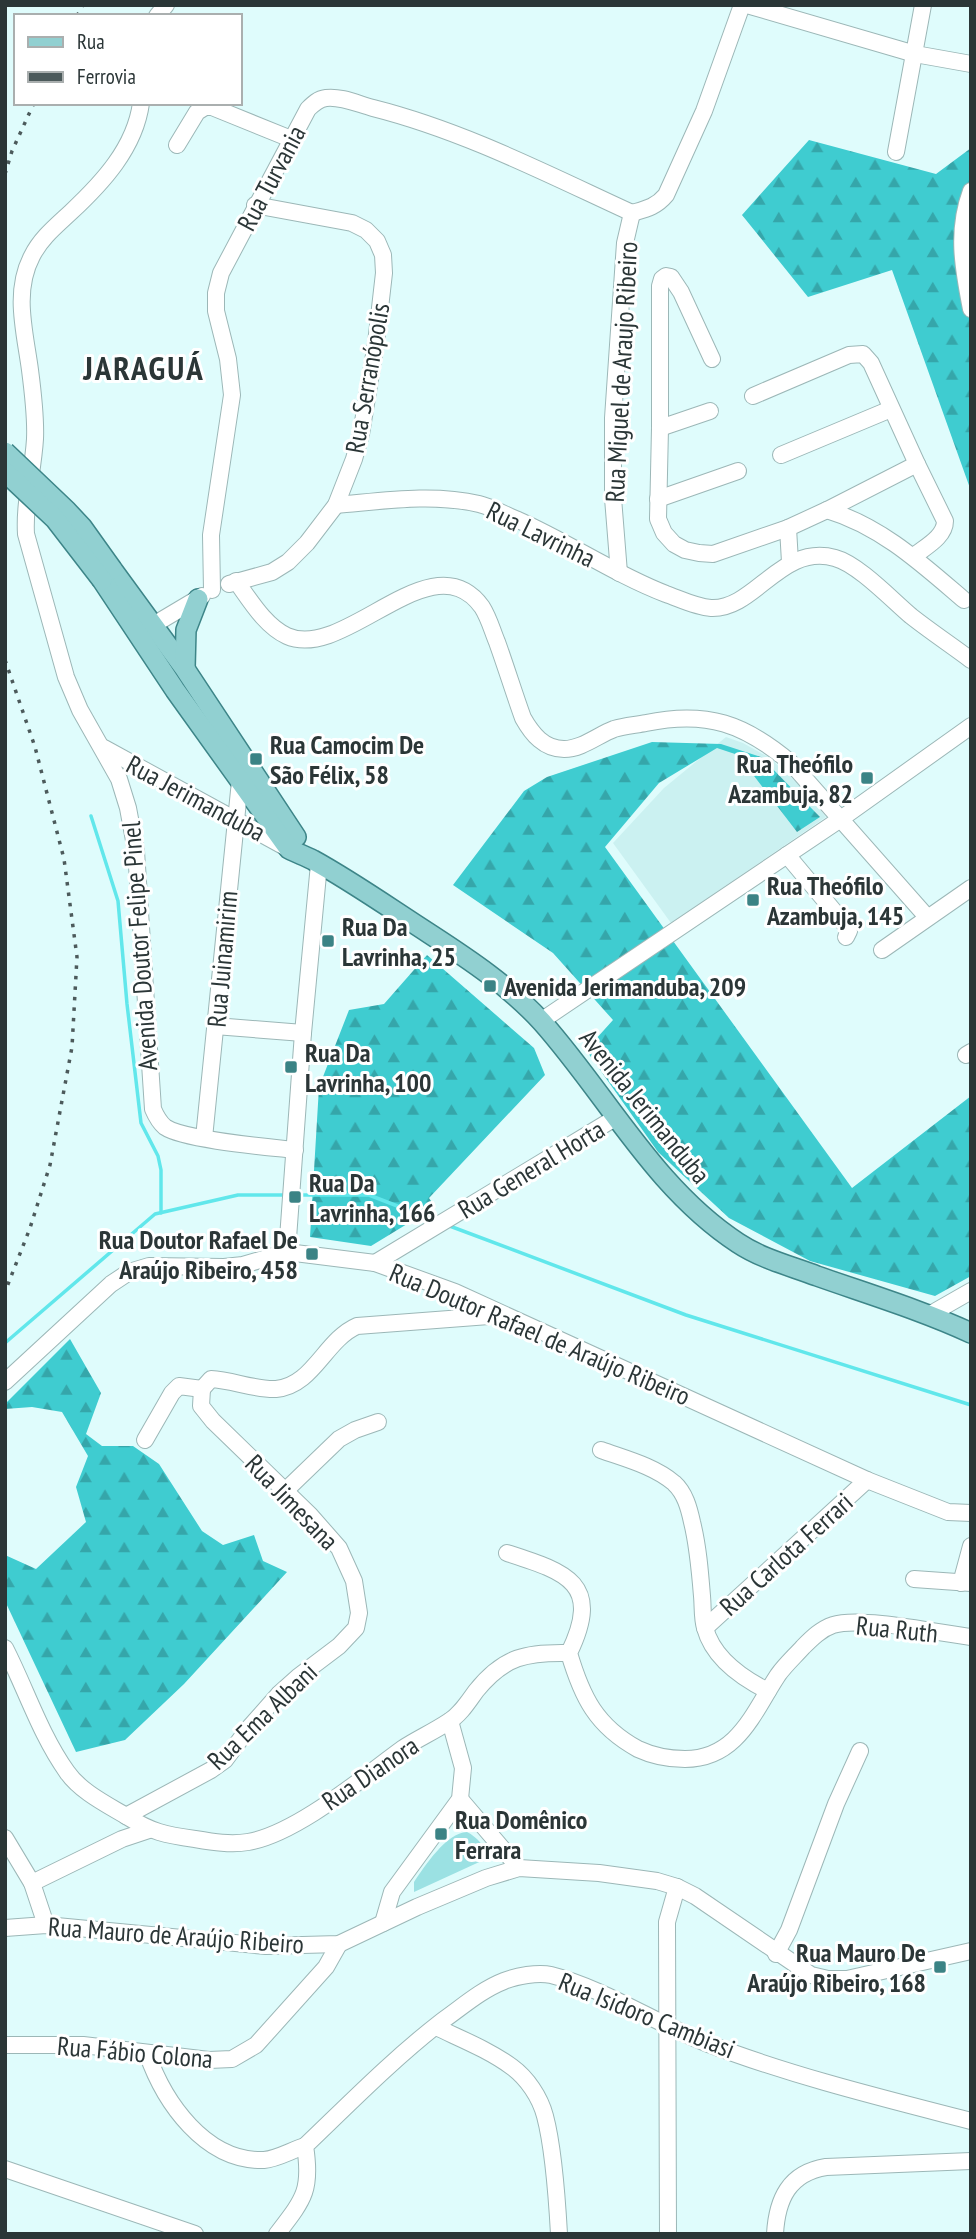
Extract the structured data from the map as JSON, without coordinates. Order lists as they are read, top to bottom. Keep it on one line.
{"streets":{"main road":["Avenida Jerimanduba"],"street":["Rua Turvania","Rua Miguel de Araujo Ribeiro","Rua Serranópolis","Rua Lavrinha","Rua Jerimanduba","Avenida Doutor Felipe Pinel","Rua Juinamirim","Rua General Horta","Rua Doutor Rafael de Araújo Ribeiro","Rua Jimesana","Rua Carlota Ferrari","Rua Ruth","Rua Ema Albani","Rua Dianora","Rua Mauro de Araújo Ribeiro","Rua Isidoro Cambiasi","Rua Fábio Colona"]},"crossings":[["Rua Turvania","Rua Miguel de Araujo Ribeiro"],["Rua Turvania","Rua Serranópolis"],["Rua Miguel de Araujo Ribeiro","Rua Lavrinha"],["Rua Serranópolis","Rua Lavrinha"],["Rua Jerimanduba","Avenida Doutor Felipe Pinel"],["Rua Jerimanduba","Rua Juinamirim"],["Avenida Doutor Felipe Pinel","Rua Juinamirim"],["Avenida Jerimanduba","Rua General Horta"],["Rua General Horta","Rua Doutor Rafael de Araújo Ribeiro"],["Rua Doutor Rafael de Araújo Ribeiro","Rua Carlota Ferrari"],["Rua Jimesana","Rua Ema Albani"],["Rua Ruth","Rua Dianora"],["Rua Mauro de Araújo Ribeiro","Rua Fábio Colona"]],"districts":["JARAGUÁ"],"places":{"transit":["Rua Camocim De São Félix, 58","Rua Theófilo Azambuja, 82","Rua Theófilo Azambuja, 145","Rua Da Lavrinha, 25","Avenida Jerimanduba, 209","Rua Da Lavrinha, 100","Rua Da Lavrinha, 166","Rua Doutor Rafael De Araújo Ribeiro, 458","Rua Domênico Ferrara","Rua Mauro De Araújo Ribeiro, 168"]},"legend":["Rua","Ferrovia"]}
